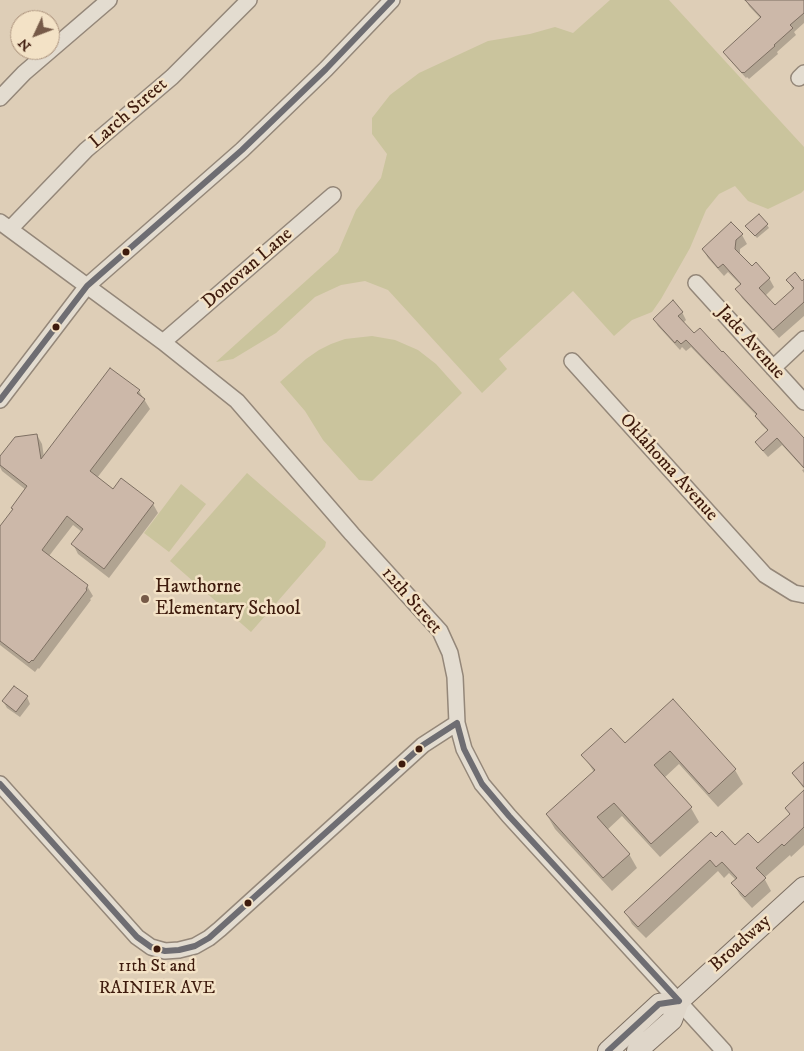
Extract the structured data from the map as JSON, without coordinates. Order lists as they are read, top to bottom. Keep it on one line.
{"streets":{"main road":["Broadway"],"street":["Larch Street","Donovan Lane","Jade Avenue","Oklahoma Avenue","12th Street"]},"crossings":[["Larch Street","12th Street"],["Donovan Lane","12th Street"],["12th Street","Broadway"]],"places":["Hawthorne Elementary School","11th St and RAINIER AVE"],"north":"bottom left"}
